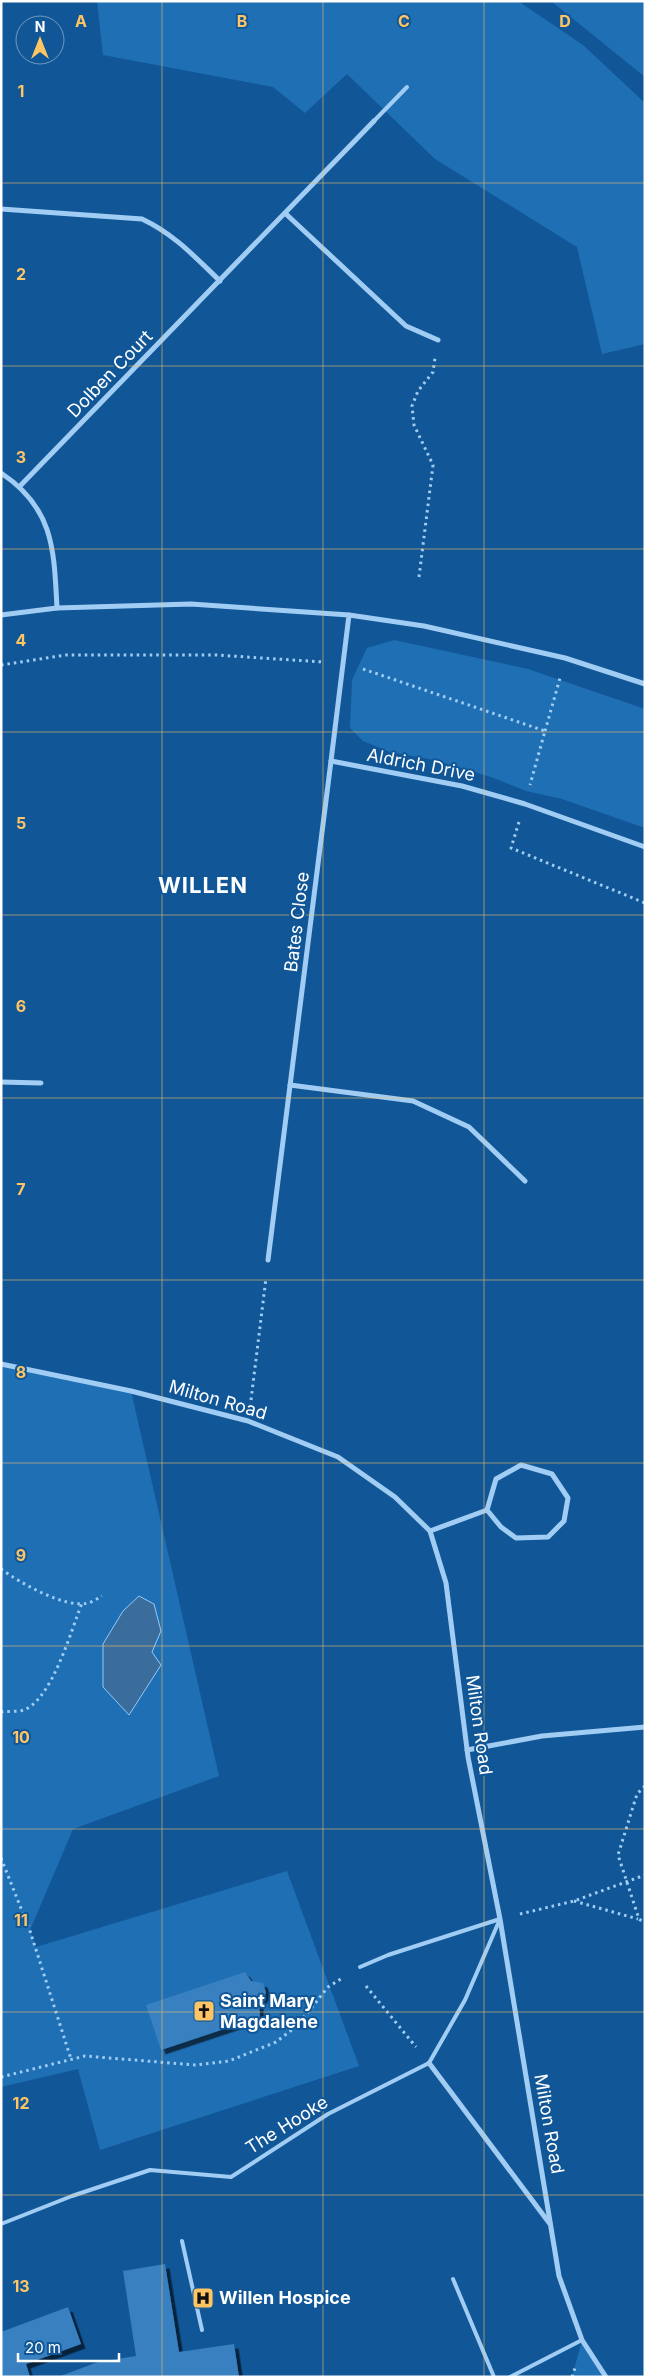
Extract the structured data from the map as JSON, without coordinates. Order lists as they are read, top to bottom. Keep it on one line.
{"streets":{"street":["Dolben Court","Aldrich Drive","Bates Close","Milton Road"],"lane":["The Hooke"]},"crossings":[["Aldrich Drive","Bates Close"]],"districts":["WILLEN"],"places":{"church":["Saint Mary Magdalene"],"hospital":["Willen Hospice"]},"scale_bar":"20 m","north":"top","grid":{"columns":["A","B","C","D"],"rows":["1","2","3","4","5","6","7","8","9","10","11","12","13"]}}
